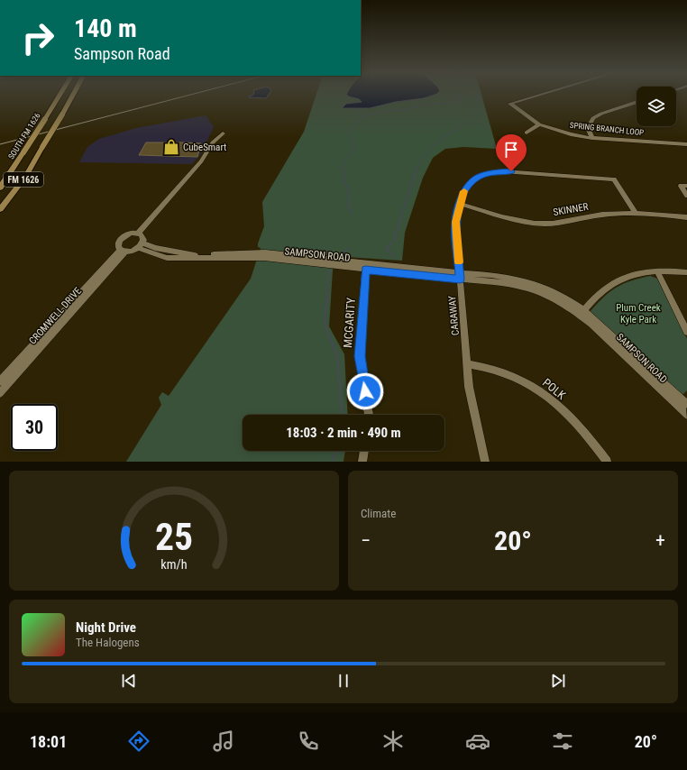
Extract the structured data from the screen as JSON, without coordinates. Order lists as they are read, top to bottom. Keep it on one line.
{"streets":{"main road":["SOUTH FM 1626","FM 1626"],"street":["SPRING BRANCH LOOP","SKINNER","SAMPSON ROAD","CROMWELL DRIVE","CARAWAY","MCGARITY","POLK"]},"crossings":[["SKINNER","CARAWAY"],["SAMPSON ROAD","CROMWELL DRIVE"],["SAMPSON ROAD","CARAWAY"],["SAMPSON ROAD","MCGARITY"],["CARAWAY","POLK"]],"parks":["Plum Creek Kyle Park"],"places":{"shop":["CubeSmart"]},"page":{"turn":["140 m","Sampson Road"],"limit":"30","trip":"18:03 · 2 min · 490 m","tile":"Climate","heat":["−","20°","+"],"song":["Night Drive","The Halogens"],"tabs":["18:01","20°"],"gauge":["25","km/h"]}}
